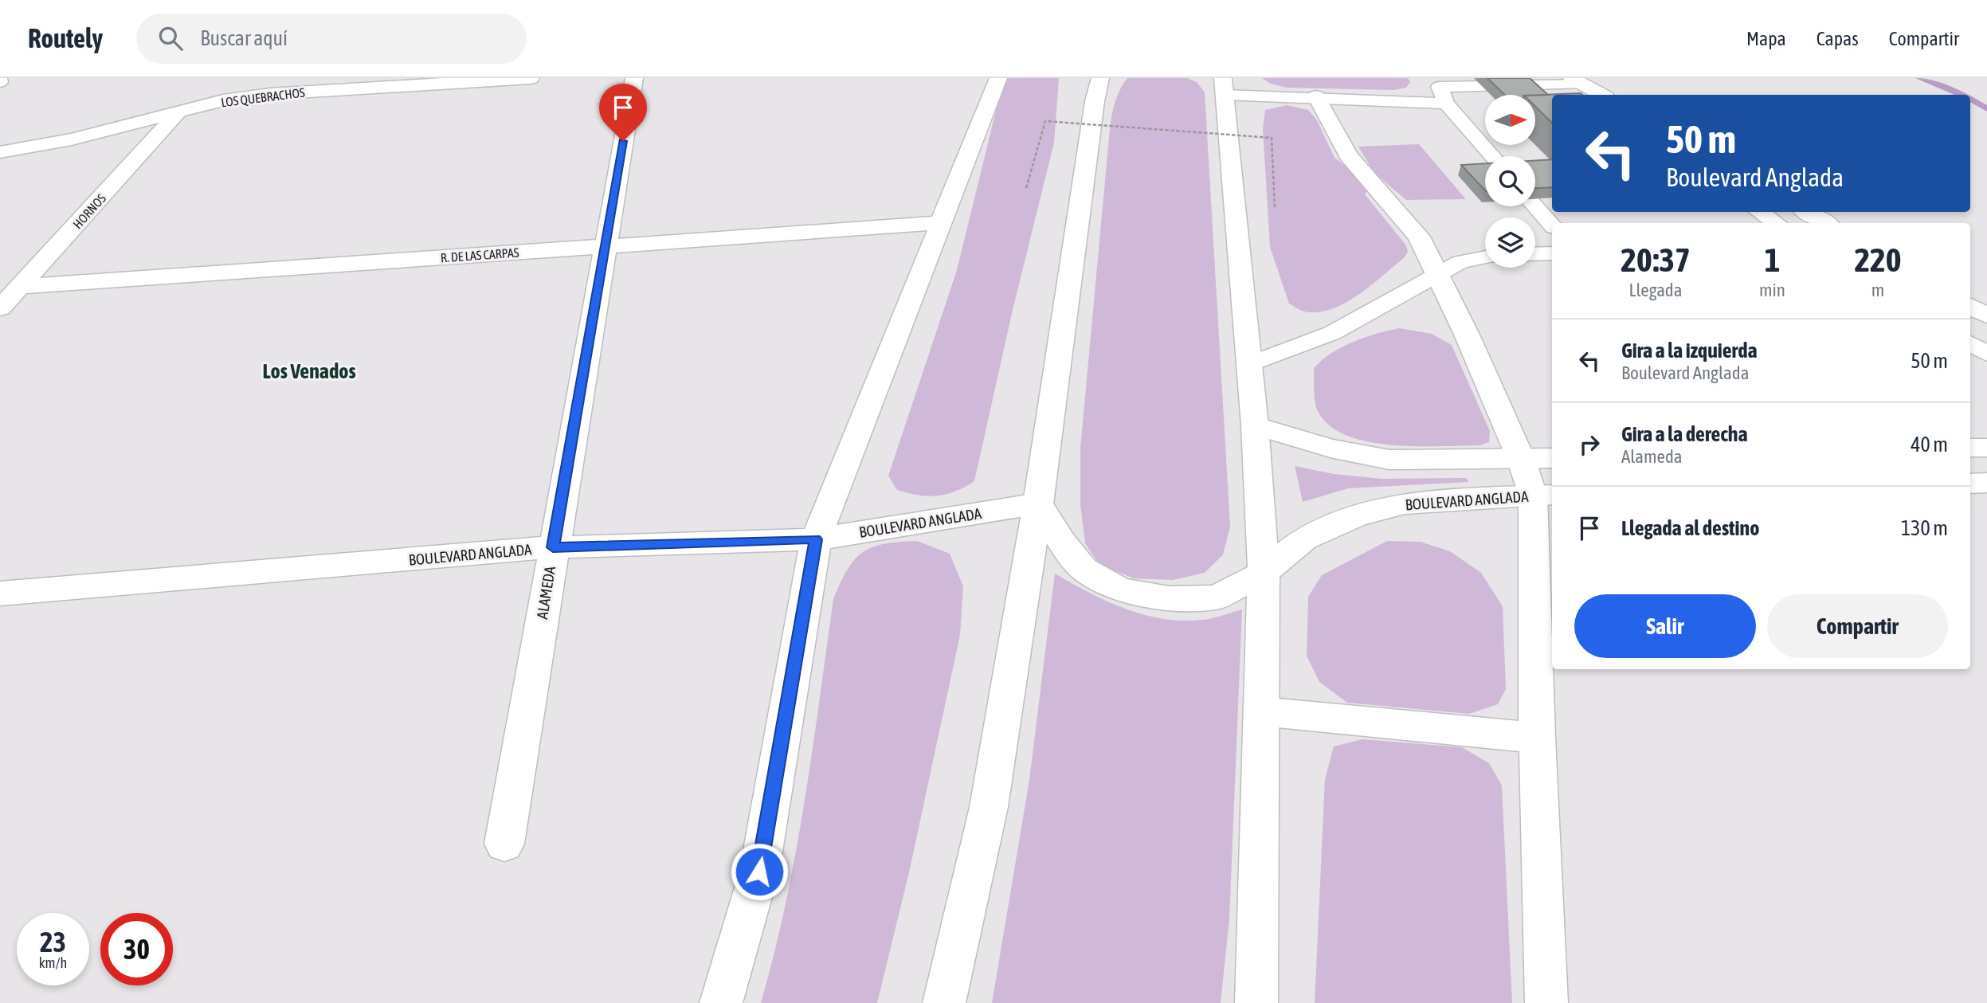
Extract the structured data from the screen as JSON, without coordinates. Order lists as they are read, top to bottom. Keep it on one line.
{"streets":{"main road":["LOS QUEBRACHOS","HORNOS","R. DE LAS CARPAS","BOULEVARD ANGLADA","ALAMEDA"]},"crossings":[["LOS QUEBRACHOS","HORNOS"],["HORNOS","R. DE LAS CARPAS"],["R. DE LAS CARPAS","ALAMEDA"],["BOULEVARD ANGLADA","ALAMEDA"]],"districts":["Los Venados"],"north":"right","page":{"header":"Routely","search":"Buscar aquí","nav":["Mapa","Capas","Compartir"],"turn":["50 m","Boulevard Anglada"],"eta":["20:37","Llegada","1","min","220","m"],"list":[{"name":"Gira a la izquierda","note":"Boulevard Anglada","value":"50 m"},{"name":"Gira a la derecha","note":"Alameda","value":"40 m"},{"name":"Llegada al destino","value":"130 m"}],"buttons":["Salir","Compartir"],"speed":"23 km/h","limit":"30"}}
